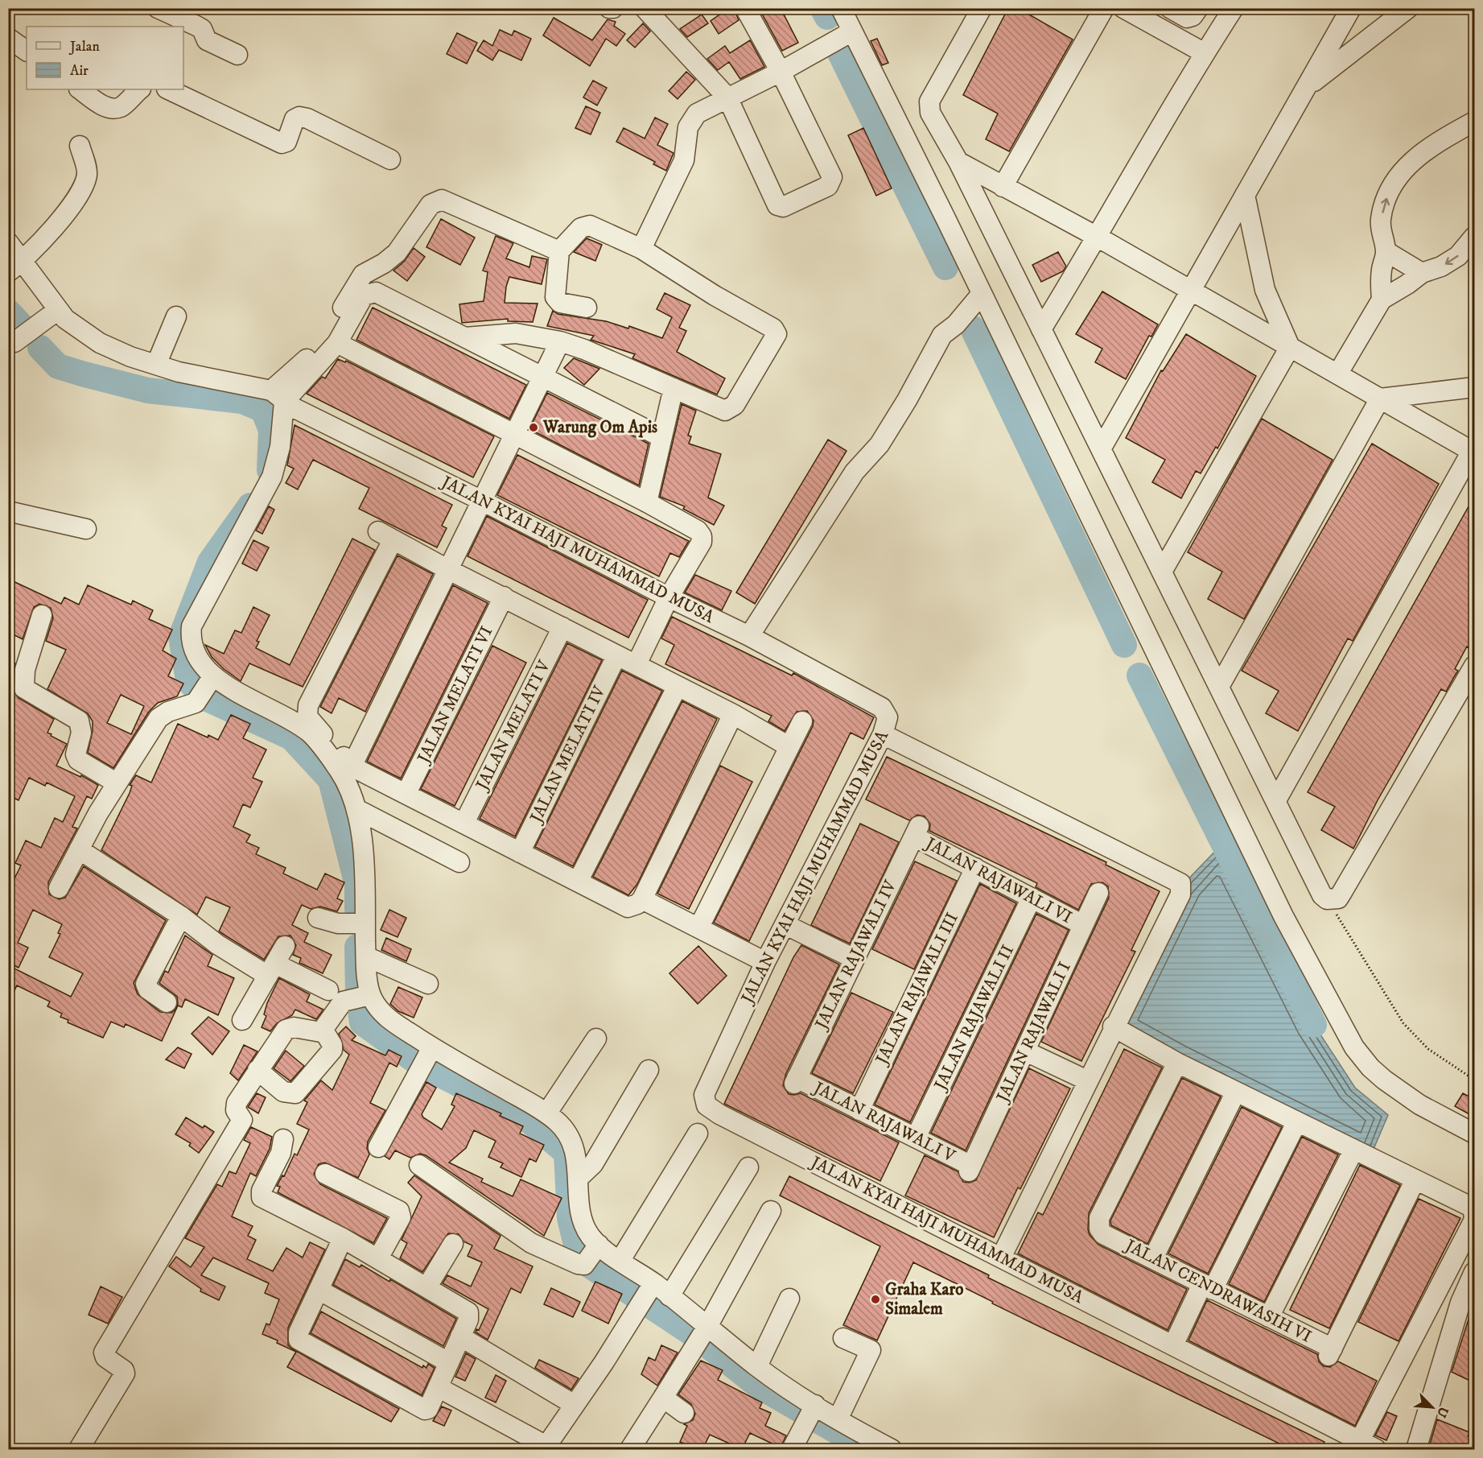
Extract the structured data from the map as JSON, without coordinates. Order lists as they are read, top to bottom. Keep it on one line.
{"streets":{"street":["JALAN KYAI HAJI MUHAMMAD MUSA","JALAN MELATI VI","JALAN MELATI V","JALAN MELATI IV","JALAN RAJAWALI VI","JALAN RAJAWALI IV","JALAN RAJAWALI III","JALAN RAJAWALI II","JALAN RAJAWALI I","JALAN RAJAWALI V","JALAN CENDRAWASIH VI"]},"crossings":[["JALAN RAJAWALI VI","JALAN RAJAWALI IV"],["JALAN RAJAWALI VI","JALAN RAJAWALI III"],["JALAN RAJAWALI VI","JALAN RAJAWALI II"],["JALAN RAJAWALI VI","JALAN RAJAWALI I"],["JALAN RAJAWALI IV","JALAN RAJAWALI V"],["JALAN RAJAWALI III","JALAN RAJAWALI V"],["JALAN RAJAWALI II","JALAN RAJAWALI V"],["JALAN RAJAWALI I","JALAN RAJAWALI V"]],"places":["Warung Om Apis","Graha Karo Simalem"],"legend":["Jalan","Air"],"north":"bottom right"}
